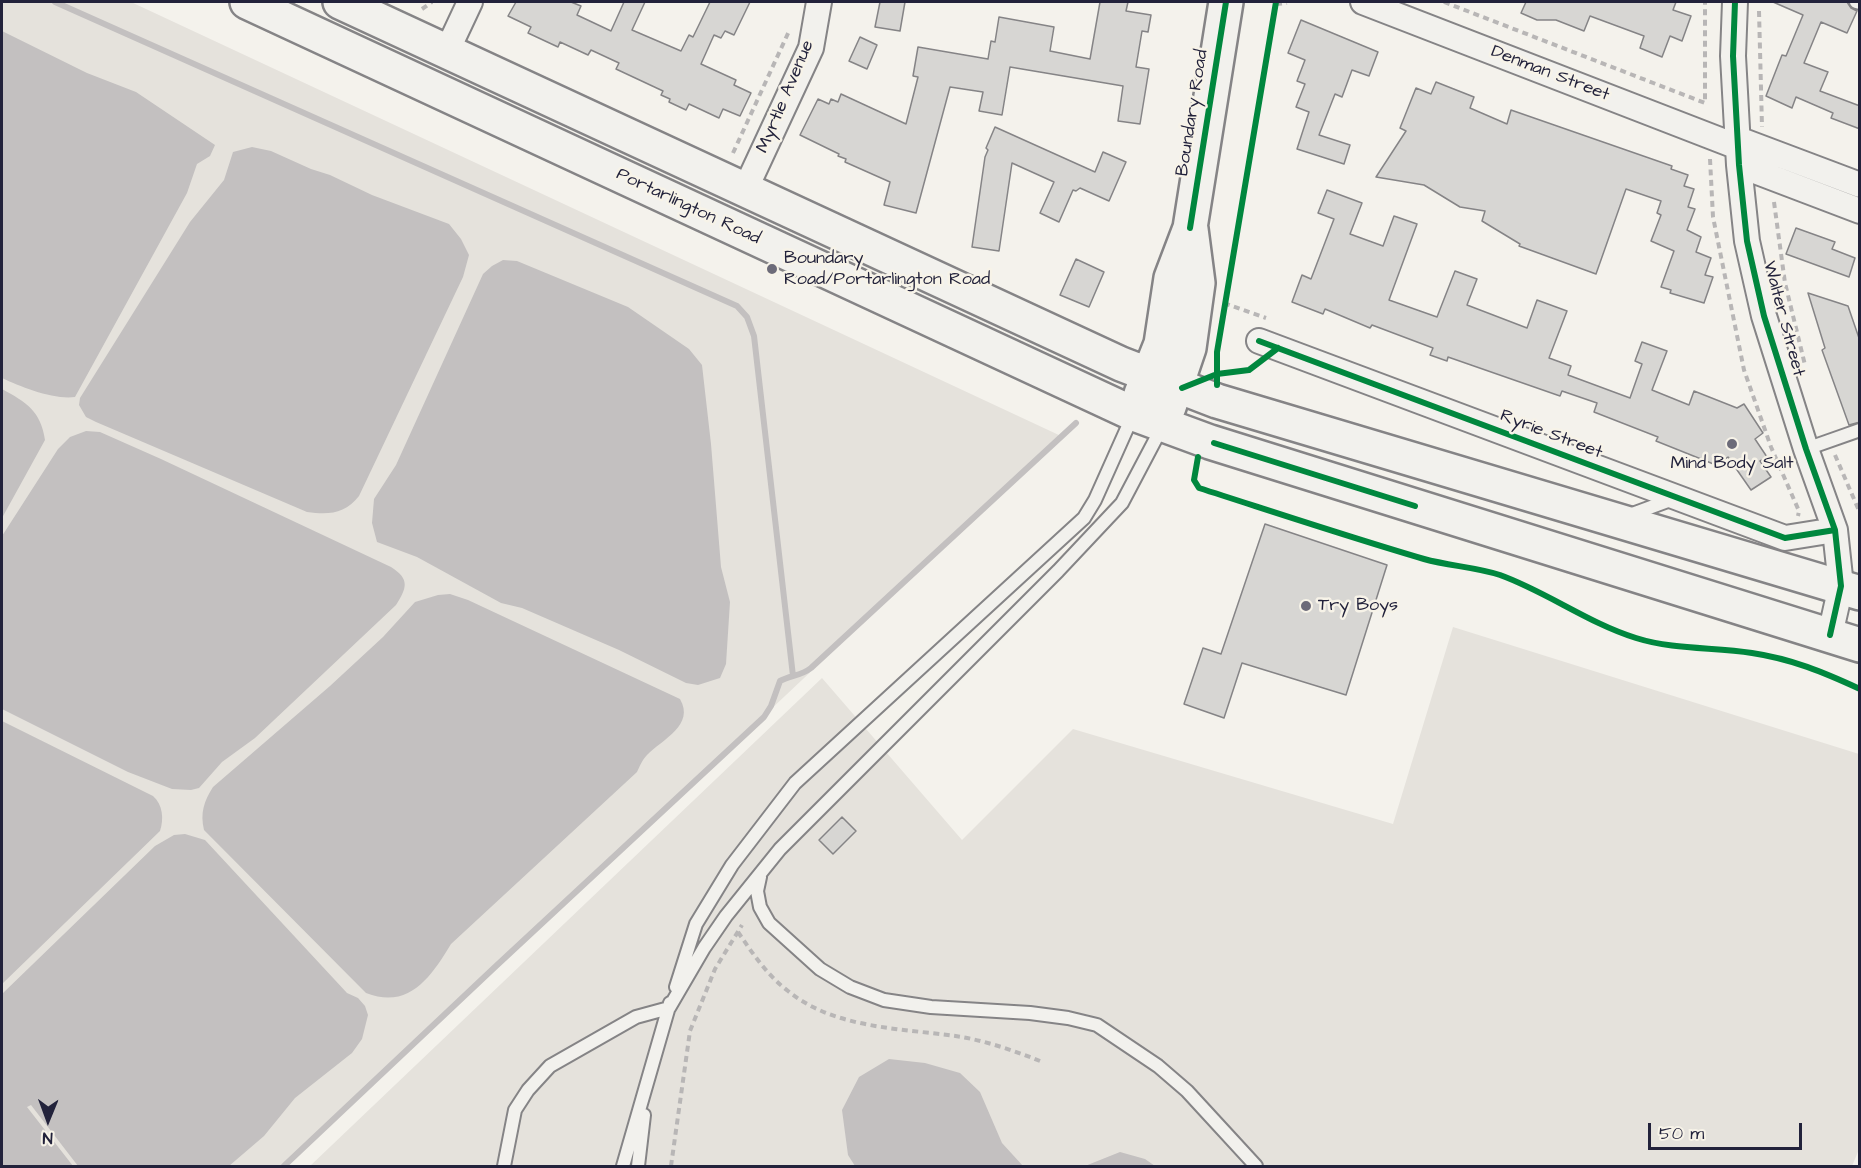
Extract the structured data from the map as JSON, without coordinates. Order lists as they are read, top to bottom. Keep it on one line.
{"streets":{"main road":["Boundary Road","Portarlington Road"],"street":["Denman Street","Myrtle Avenue","Walter Street","Ryrie Street"]},"crossings":[["Denman Street","Walter Street"],["Boundary Road","Portarlington Road"],["Walter Street","Ryrie Street"]],"places":["Boundary Road/Portarlington Road","Mind Body Salt","Try Boys"],"scale_bar":"50 m","north":"bottom"}
